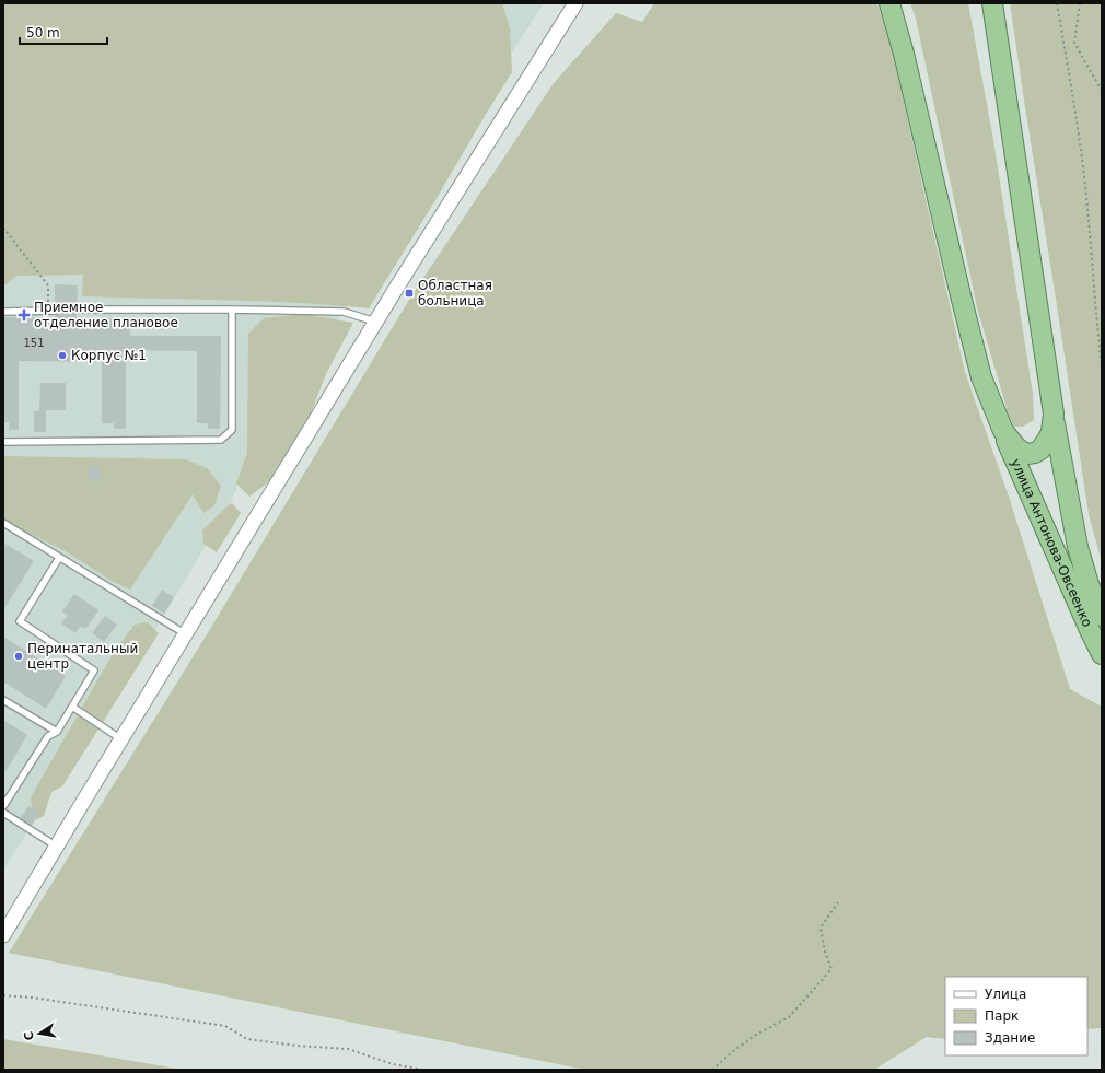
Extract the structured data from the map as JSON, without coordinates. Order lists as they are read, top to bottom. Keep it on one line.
{"streets":{"highway":["улица Антонова-Овсеенко"]},"places":{"transit":["Областная больница"],"health":["Приемное отделение плановое"],"other":["Корпус №1","Перинатальный центр"]},"house_numbers":["151"],"legend":["Улица","Парк","Здание"],"scale_bar":"50 m","north":"left"}
